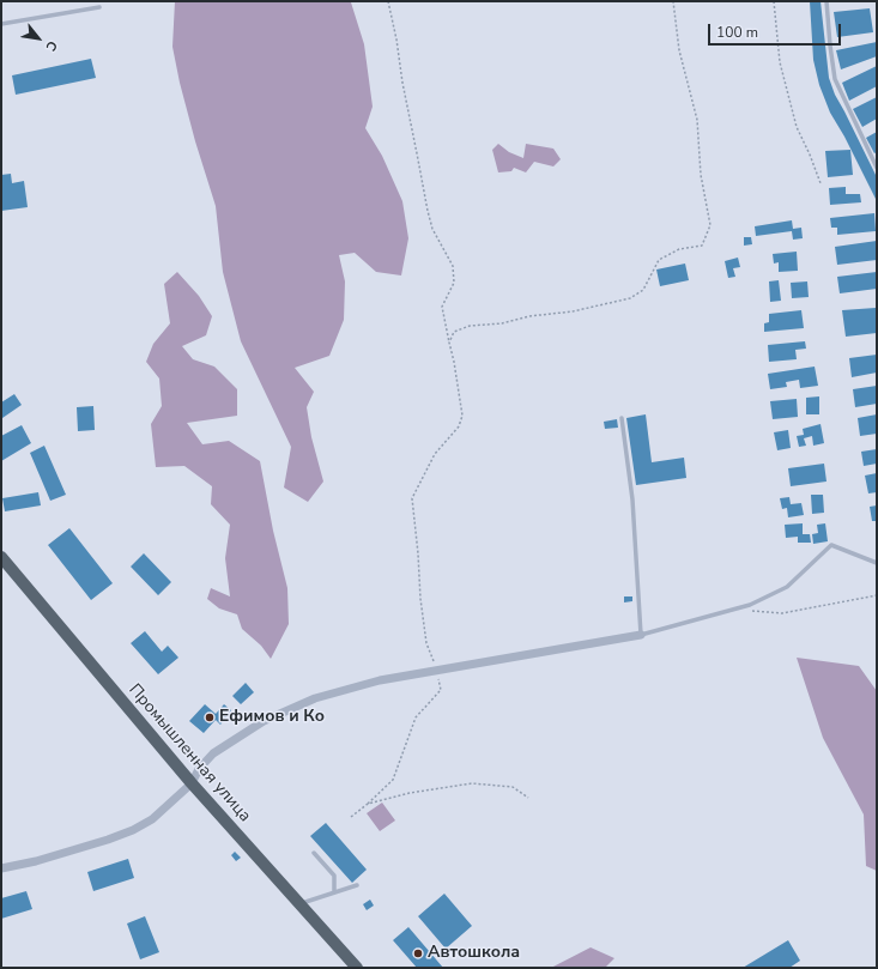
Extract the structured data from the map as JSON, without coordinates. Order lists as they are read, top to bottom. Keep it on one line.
{"streets":{"main road":["Промышленная улица"]},"places":["Ефимов и Ко","Автошкола"],"scale_bar":"100 m","north":"bottom right"}
